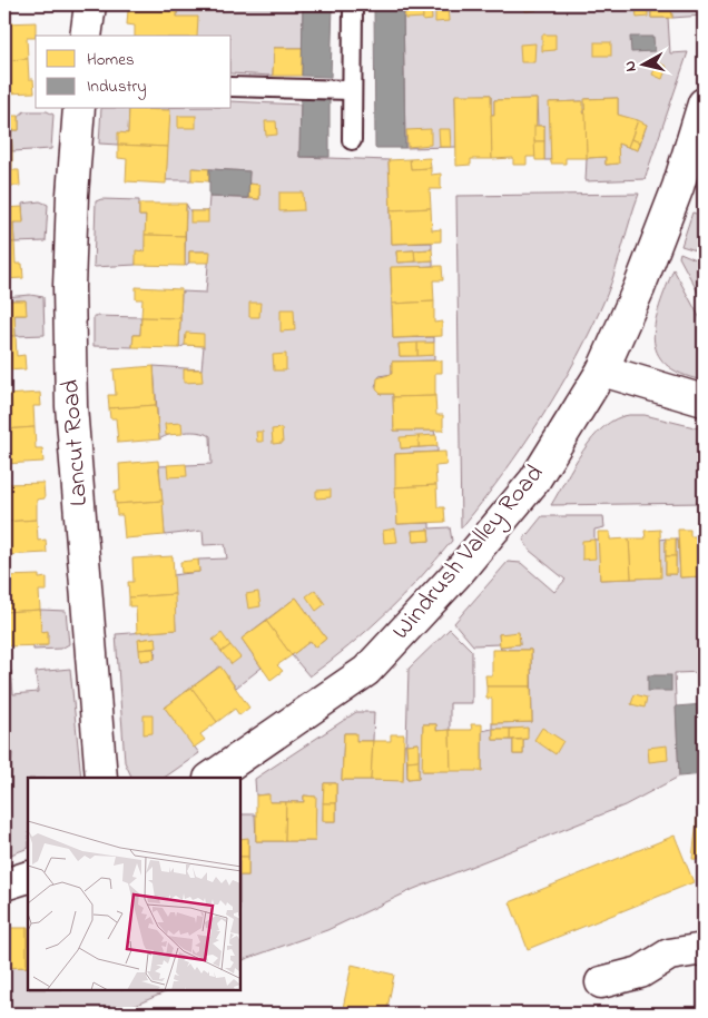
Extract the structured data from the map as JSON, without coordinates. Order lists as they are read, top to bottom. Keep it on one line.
{"streets":{"street":["Lancut Road","Windrush Valley Road"]},"legend":["Homes","Industry"],"north":"left"}
